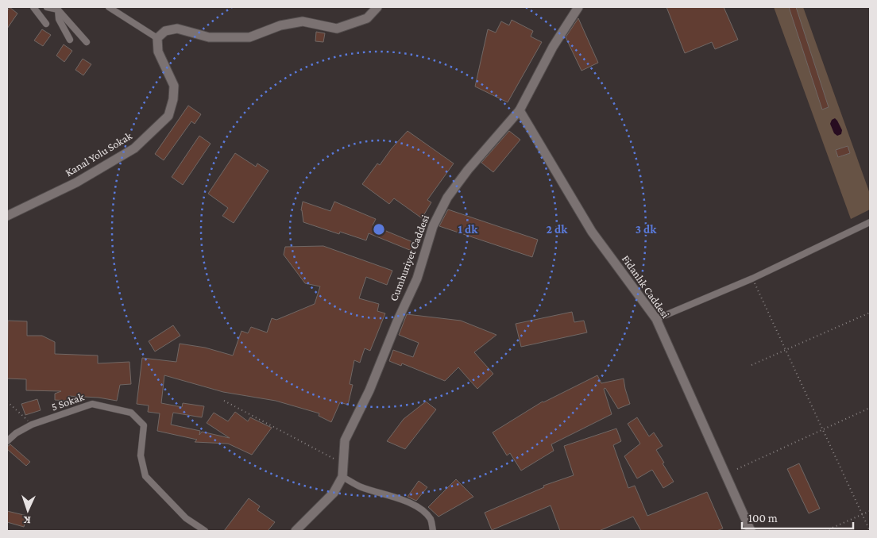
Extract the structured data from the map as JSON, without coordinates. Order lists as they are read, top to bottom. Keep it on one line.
{"streets":{"street":["Kanal Yolu Sokak","Cumhuriyet Caddesi","Fidanlık Caddesi","5 Sokak"]},"crossings":[["Cumhuriyet Caddesi","Fidanlık Caddesi"]],"scale_bar":"100 m","north":"bottom","rings":["1 dk","2 dk","3 dk"]}
